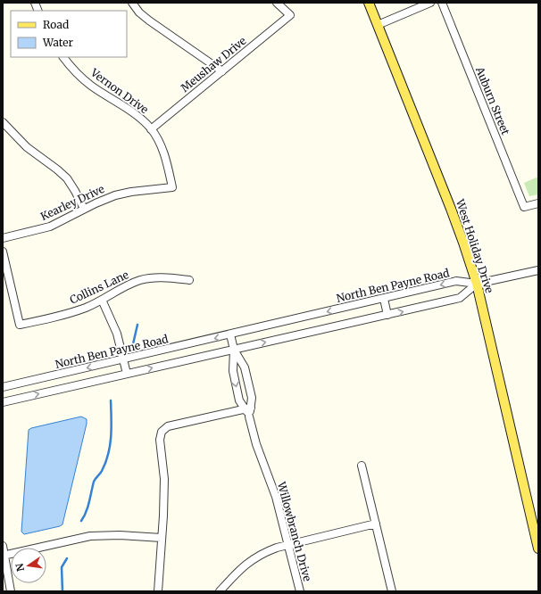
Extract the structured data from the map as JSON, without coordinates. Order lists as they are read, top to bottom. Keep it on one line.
{"streets":{"main road":["West Holiday Drive"],"street":["Meushaw Drive","Vernon Drive","Auburn Street","Kearley Drive","North Ben Payne Road","Collins Lane","Willowbranch Drive"]},"crossings":[["Meushaw Drive","Vernon Drive"],["Vernon Drive","Kearley Drive"],["West Holiday Drive","North Ben Payne Road"],["North Ben Payne Road","Willowbranch Drive"]],"legend":["Road","Water"],"north":"left"}
